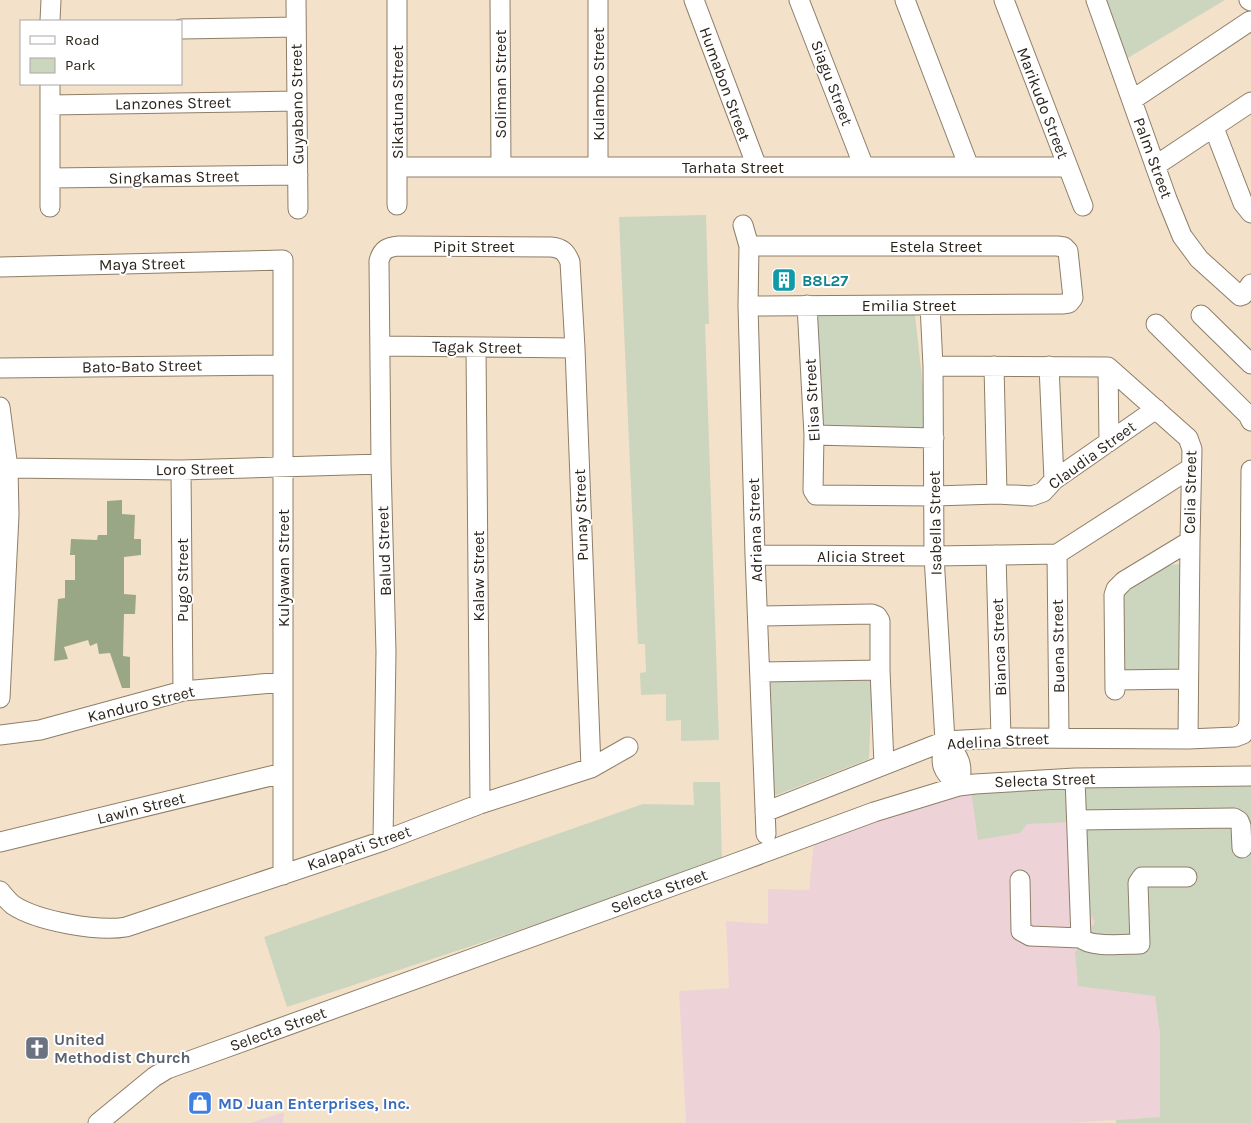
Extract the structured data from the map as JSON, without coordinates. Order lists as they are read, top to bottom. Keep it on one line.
{"streets":{"street":["Siagu Street","Soliman Street","Kulambo Street","Humabon Street","Sikatuna Street","Lanzones Street","Marikudo Street","Guyabano Street","Palm Street","Tarhata Street","Singkamas Street","Pipit Street","Estela Street","Maya Street","Emilia Street","Tagak Street","Bato-Bato Street","Elisa Street","Claudia Street","Loro Street","Celia Street","Punay Street","Isabella Street","Adriana Street","Balud Street","Alicia Street","Kulyawan Street","Kalaw Street","Pugo Street","Buena Street","Bianca Street","Kanduro Street","Adelina Street","Selecta Street","Lawin Street","Kalapati Street"]},"crossings":[["Siagu Street","Tarhata Street"],["Soliman Street","Tarhata Street"],["Kulambo Street","Tarhata Street"],["Humabon Street","Tarhata Street"],["Sikatuna Street","Tarhata Street"],["Lanzones Street","Guyabano Street"],["Marikudo Street","Tarhata Street"],["Guyabano Street","Singkamas Street"],["Pipit Street","Punay Street"],["Pipit Street","Balud Street"],["Estela Street","Emilia Street"],["Estela Street","Adriana Street"],["Maya Street","Kulyawan Street"],["Emilia Street","Elisa Street"],["Emilia Street","Isabella Street"],["Emilia Street","Adriana Street"],["Tagak Street","Punay Street"],["Tagak Street","Balud Street"],["Tagak Street","Kalaw Street"],["Bato-Bato Street","Kulyawan Street"],["Elisa Street","Claudia Street"],["Claudia Street","Celia Street"],["Claudia Street","Isabella Street"],["Loro Street","Balud Street"],["Loro Street","Kulyawan Street"],["Loro Street","Pugo Street"],["Celia Street","Adelina Street"],["Punay Street","Kalapati Street"],["Isabella Street","Alicia Street"],["Isabella Street","Adelina Street"],["Isabella Street","Selecta Street"],["Adriana Street","Alicia Street"],["Adriana Street","Adelina Street"],["Balud Street","Kalapati Street"],["Alicia Street","Buena Street"],["Alicia Street","Bianca Street"],["Kulyawan Street","Kanduro Street"],["Kulyawan Street","Lawin Street"],["Kulyawan Street","Kalapati Street"],["Kalaw Street","Kalapati Street"],["Pugo Street","Kanduro Street"],["Buena Street","Adelina Street"],["Bianca Street","Adelina Street"]],"places":{"building":["B8L27"],"church":["United Methodist Church"],"shop":["MD Juan Enterprises, Inc."]},"legend":["Road","Park"]}
